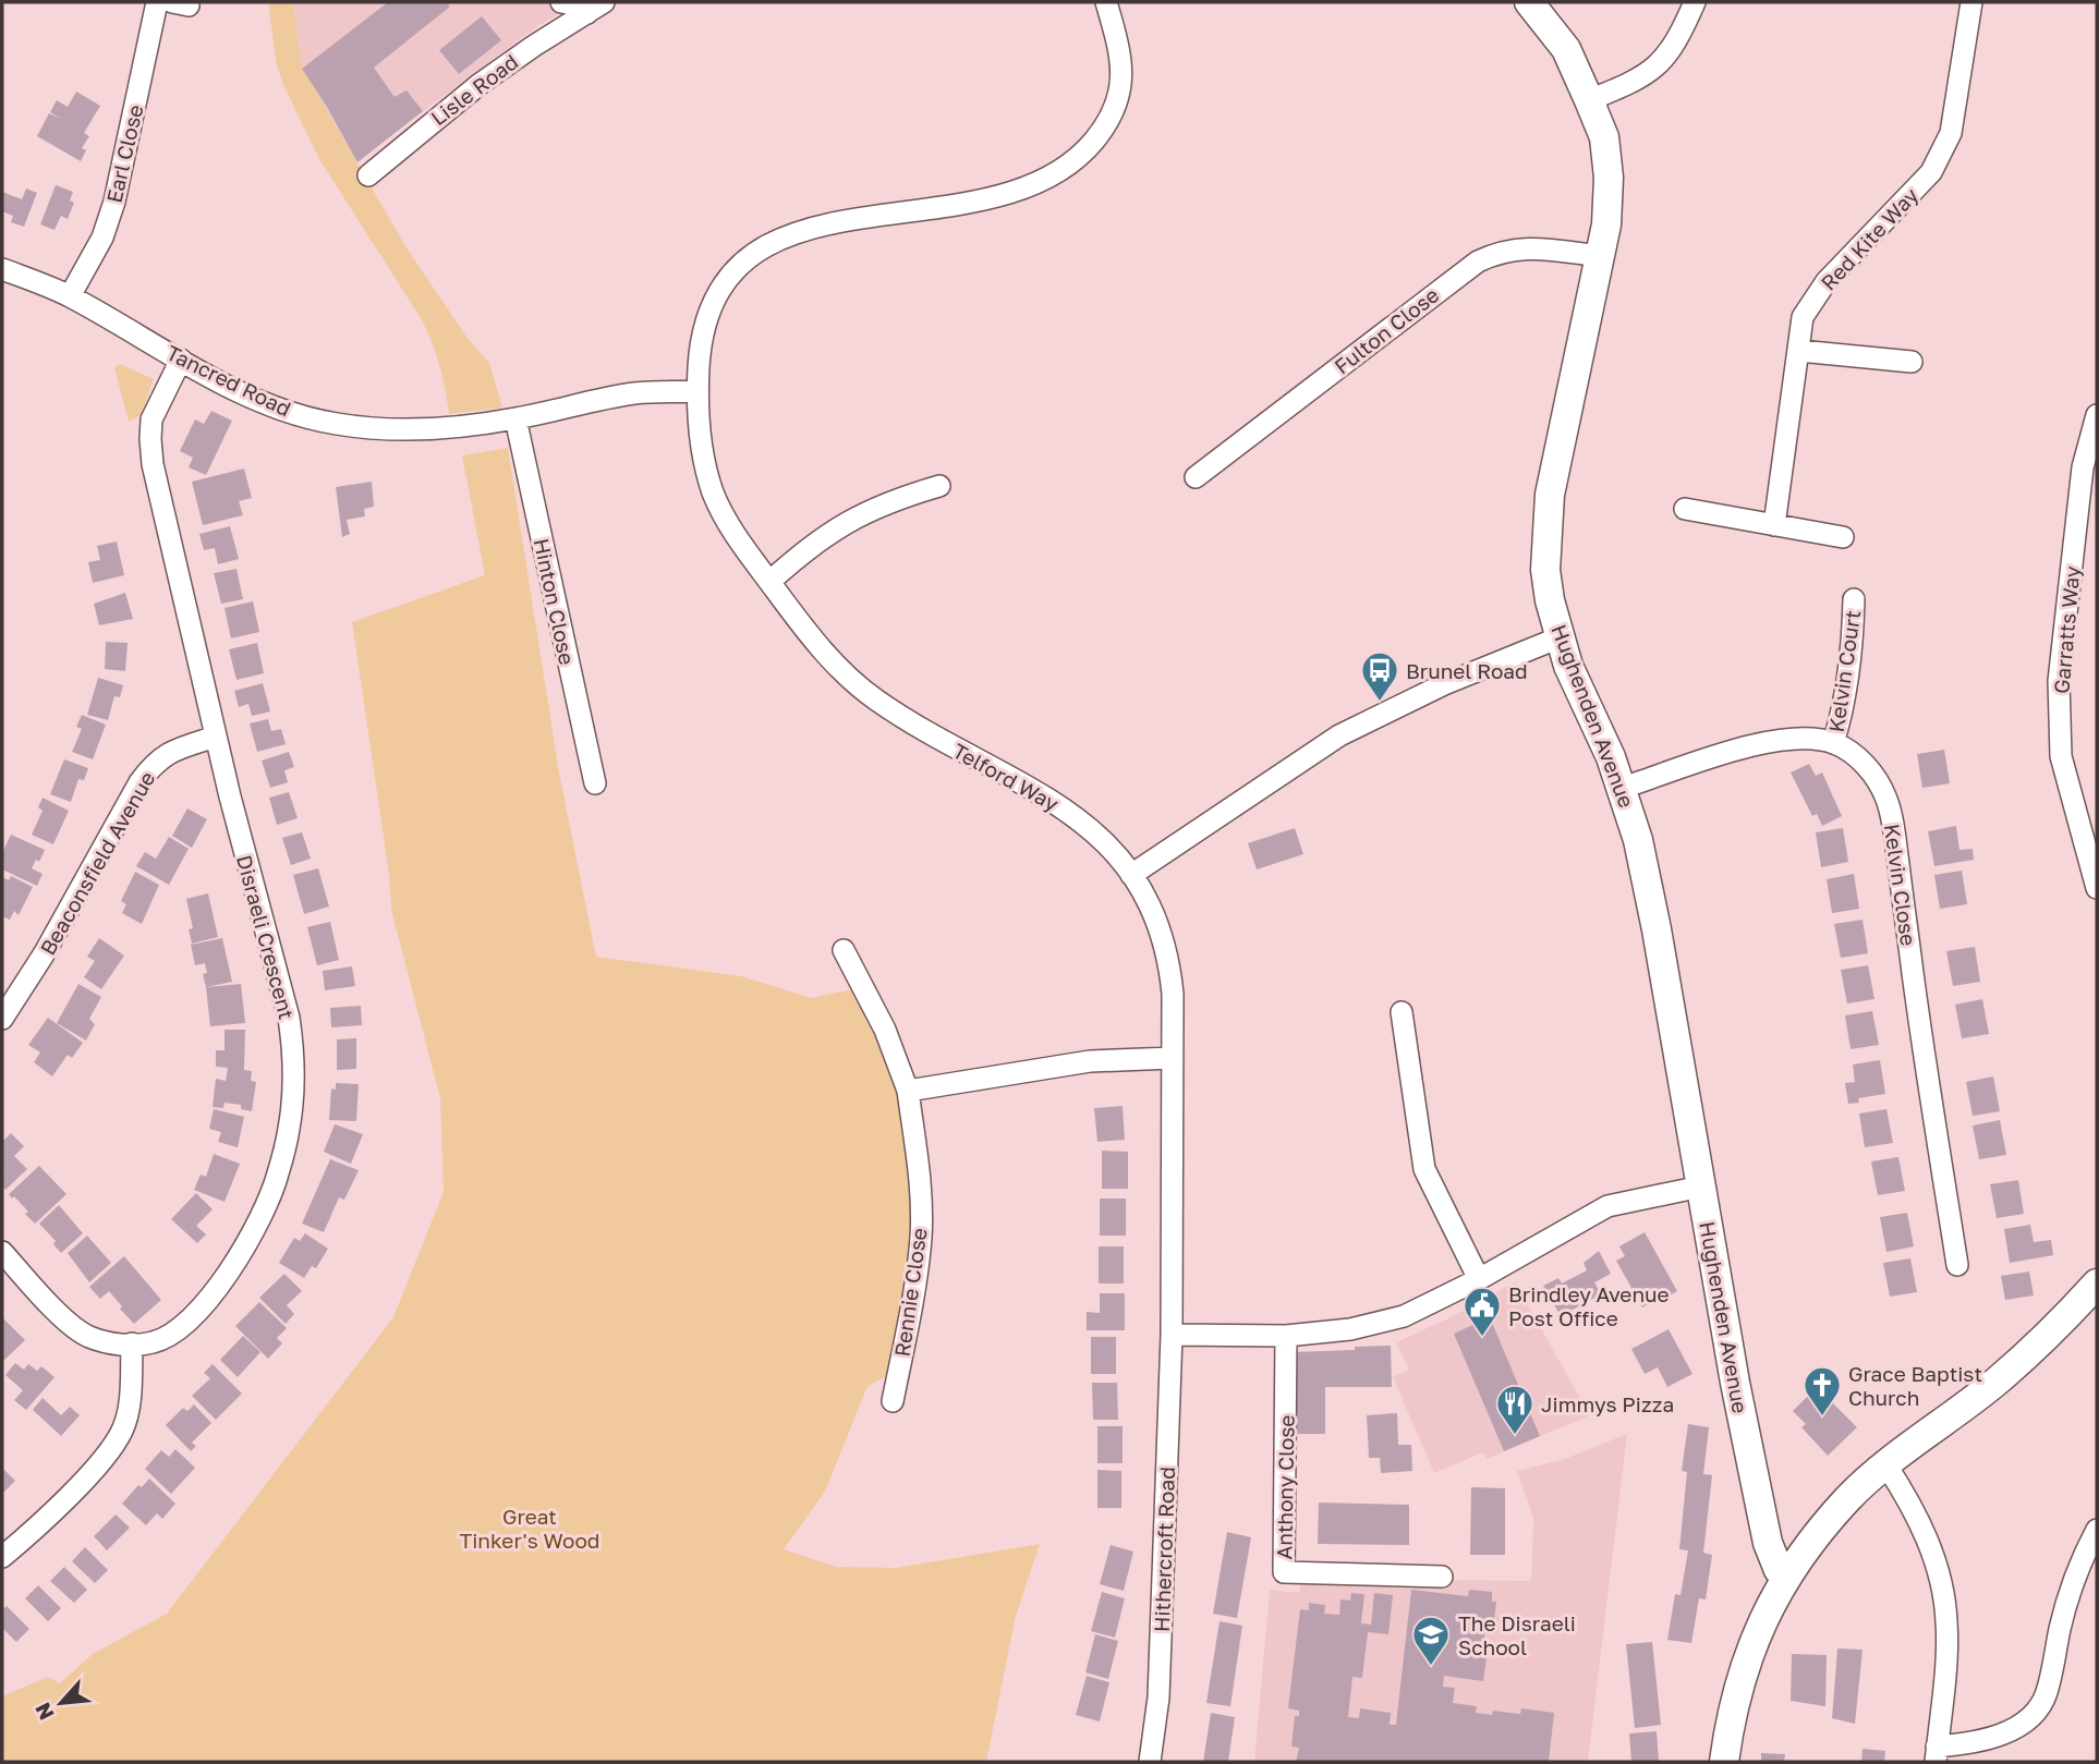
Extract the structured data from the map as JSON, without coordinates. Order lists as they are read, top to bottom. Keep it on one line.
{"streets":{"street":["Lisle Road","Earl Close","Red Kite Way","Fulton Close","Tancred Road","Hinton Close","Garratts Way","Kelvin Court","Hughenden Avenue","Telford Way","Beaconsfield Avenue","Kelvin Close","Disraeli Crescent","Rennie Close","Anthony Close","Hithercroft Road"]},"crossings":[["Earl Close","Tancred Road"],["Fulton Close","Hughenden Avenue"],["Tancred Road","Hinton Close"],["Tancred Road","Telford Way"],["Tancred Road","Disraeli Crescent"],["Kelvin Court","Kelvin Close"],["Hughenden Avenue","Kelvin Close"],["Telford Way","Hithercroft Road"],["Beaconsfield Avenue","Disraeli Crescent"]],"parks":["Great Tinker's Wood"],"places":{"bus stop":["Brunel Road"],"public building":["Brindley Avenue Post Office"],"church":["Grace Baptist Church"],"restaurant":["Jimmys Pizza"],"school or university":["The Disraeli School"]},"north":"bottom left"}
